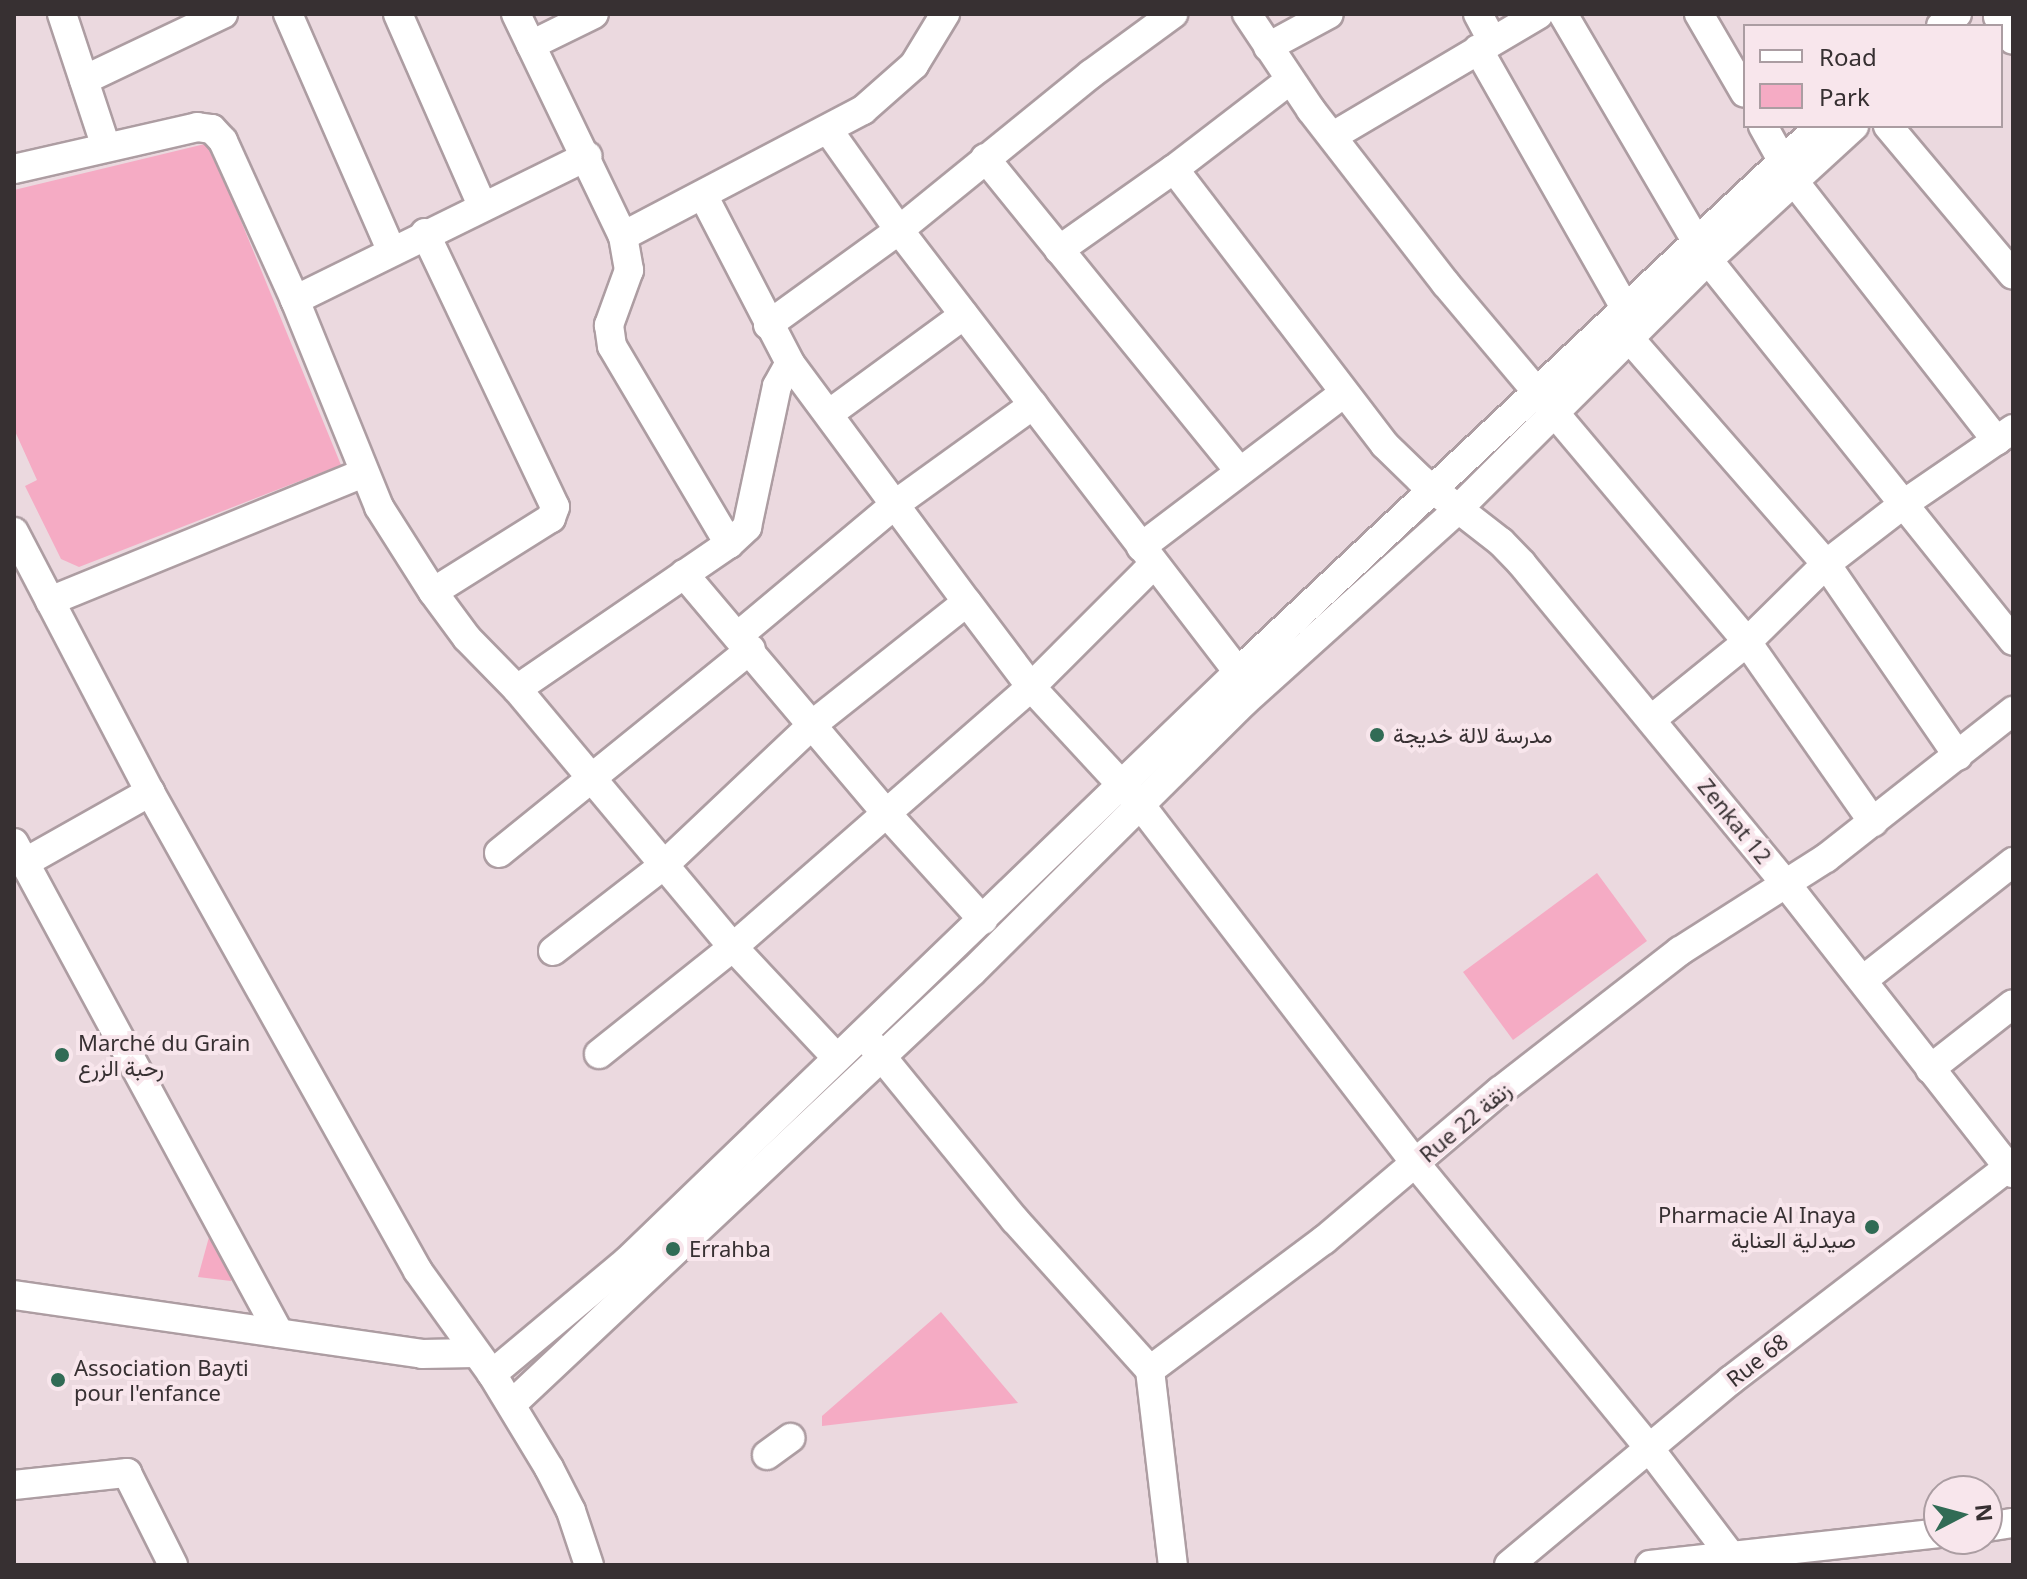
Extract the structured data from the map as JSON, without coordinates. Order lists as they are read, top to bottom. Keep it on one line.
{"streets":{"street":["Zenkat 12","Rue 22 زنقة","Rue 68"]},"crossings":[["Zenkat 12","Rue 22 زنقة"],["Zenkat 12","Rue 68"]],"places":["مدرسة لالة خديجة","Marché du Grain رحبة الزرع","Pharmacie Al Inaya صيدلية العناية","Errahba","Association Bayti pour l'enfance"],"legend":["Road","Park"],"north":"right"}
